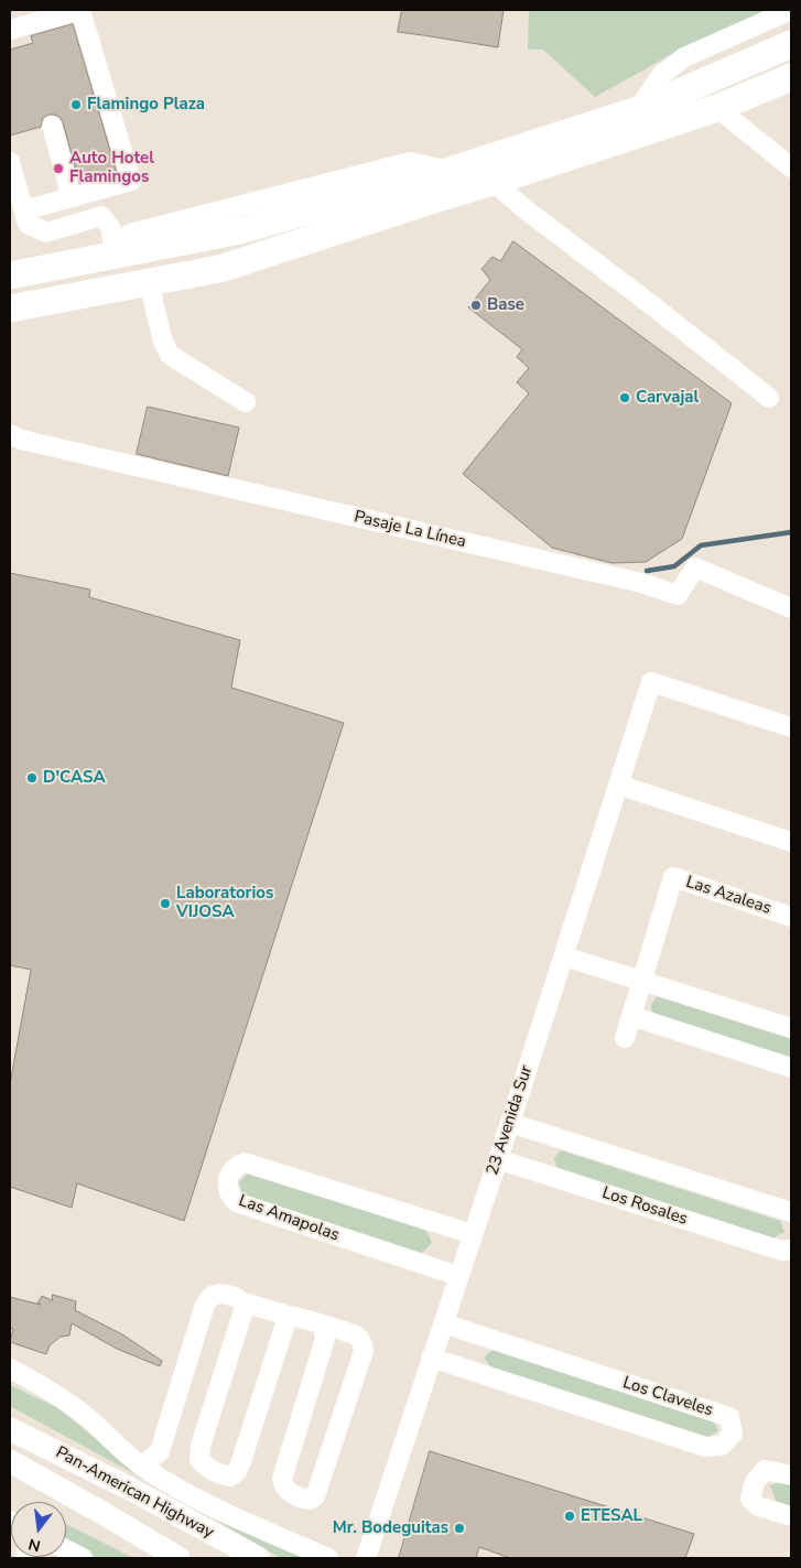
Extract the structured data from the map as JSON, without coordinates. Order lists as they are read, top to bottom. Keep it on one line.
{"streets":{"main road":["Pan-American Highway"],"street":["Pasaje La Línea","Las Azaleas","23 Avenida Sur","Los Rosales","Las Amapolas","Los Claveles"]},"crossings":[["23 Avenida Sur","Los Rosales"],["23 Avenida Sur","Las Amapolas"],["23 Avenida Sur","Los Claveles"]],"places":["Flamingo Plaza","Auto Hotel Flamingos","Base","Carvajal","D'CASA","Laboratorios VIJOSA","ETESAL","Mr. Bodeguitas"],"north":"bottom"}
